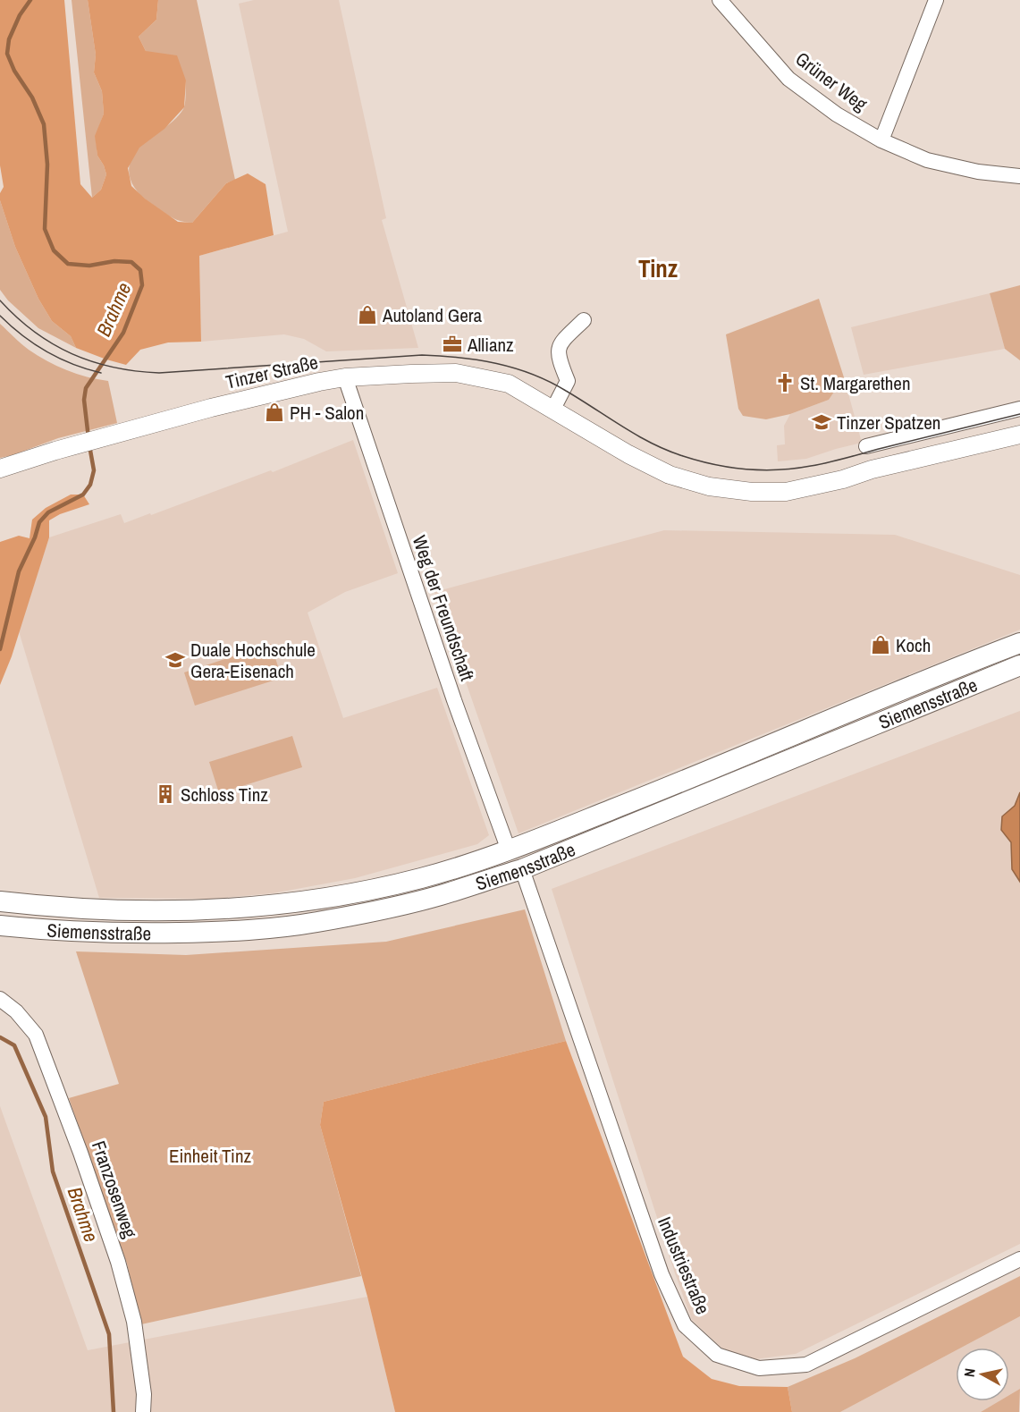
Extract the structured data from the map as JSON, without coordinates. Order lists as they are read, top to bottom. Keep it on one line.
{"streets":{"main road":["Siemensstraße"],"street":["Grüner Weg","Tinzer Straße","Weg der Freundschaft","Franzosenweg","Industriestraße"]},"crossings":[["Tinzer Straße","Weg der Freundschaft"],["Weg der Freundschaft","Siemensstraße"],["Siemensstraße","Industriestraße"]],"districts":["Tinz"],"water":["Brahme"],"parks":["Einheit Tinz"],"places":{"shop":["Autoland Gera","PH - Salon","Koch"],"office":["Allianz"],"church":["St. Margarethen"],"school or university":["Tinzer Spatzen","Duale Hochschule Gera-Eisenach"],"building":["Schloss Tinz"]},"north":"left"}
